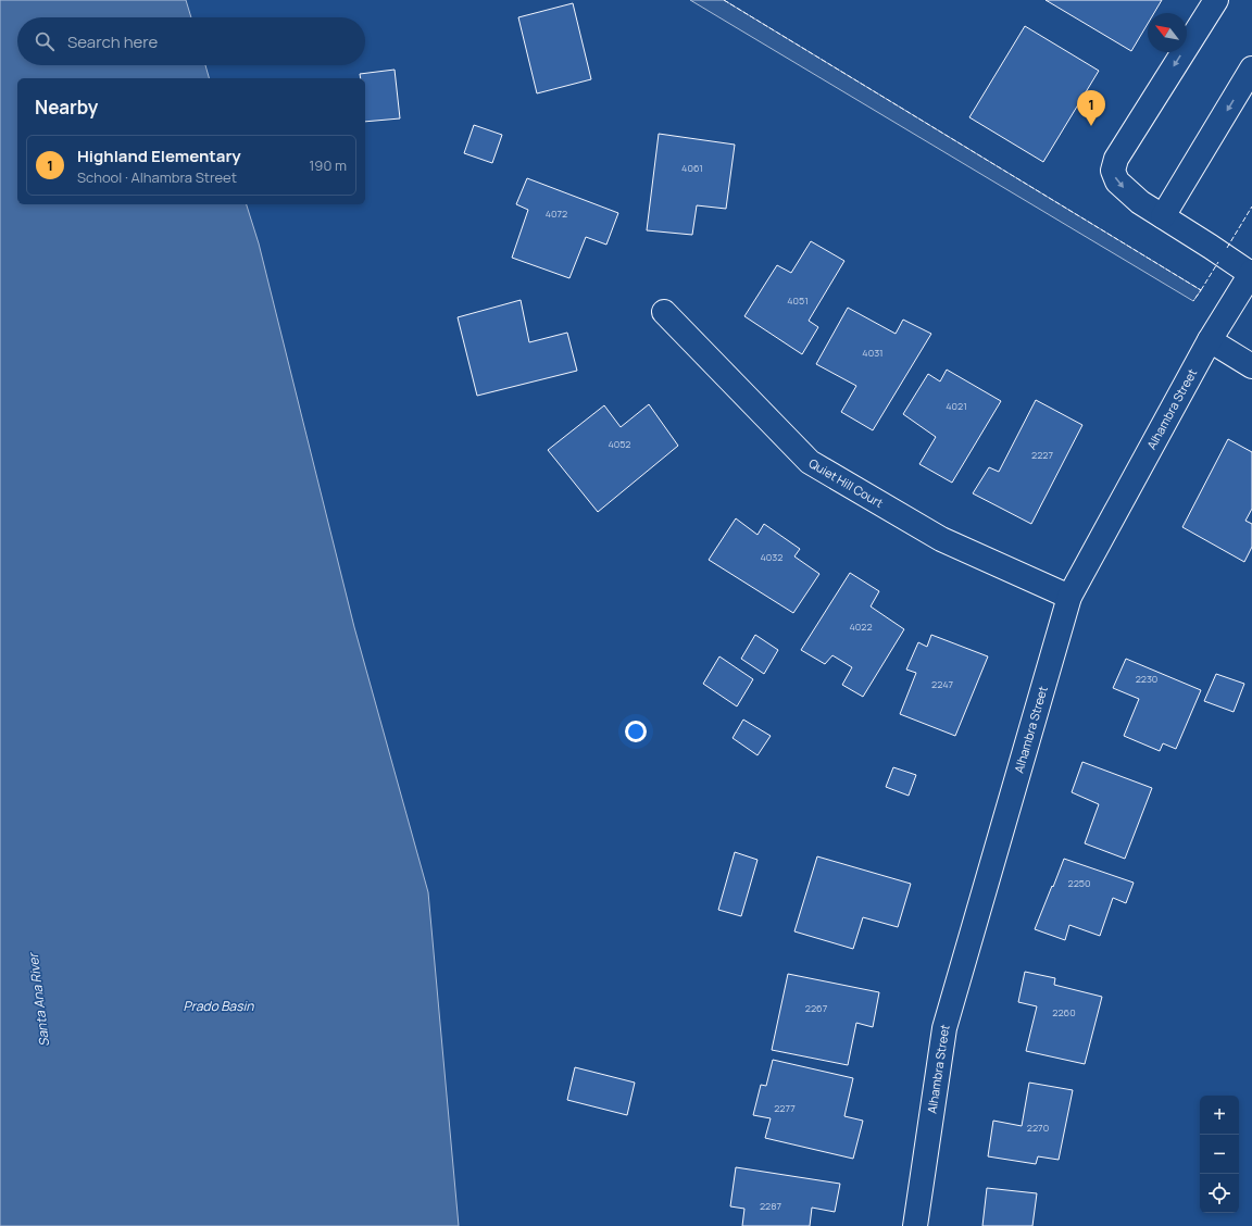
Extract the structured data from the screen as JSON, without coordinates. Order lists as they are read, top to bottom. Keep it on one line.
{"streets":{"street":["Alhambra Street","Quiet Hill Court"]},"crossings":[["Alhambra Street","Quiet Hill Court"]],"water":["Santa Ana River","Prado Basin"],"house_numbers":["4061","4072","4051","4031","4021","4052","2227","4032","4022","2230","2247","2250","2267","2260","2277","2270","2287"],"north":"top left","page":{"search":"Search here","heading":"Nearby","pins":"1","list":[{"mark":"1","name":"Highland Elementary","note":"School · Alhambra Street","value":"190 m"}],"map_buttons":["+","−"]}}
